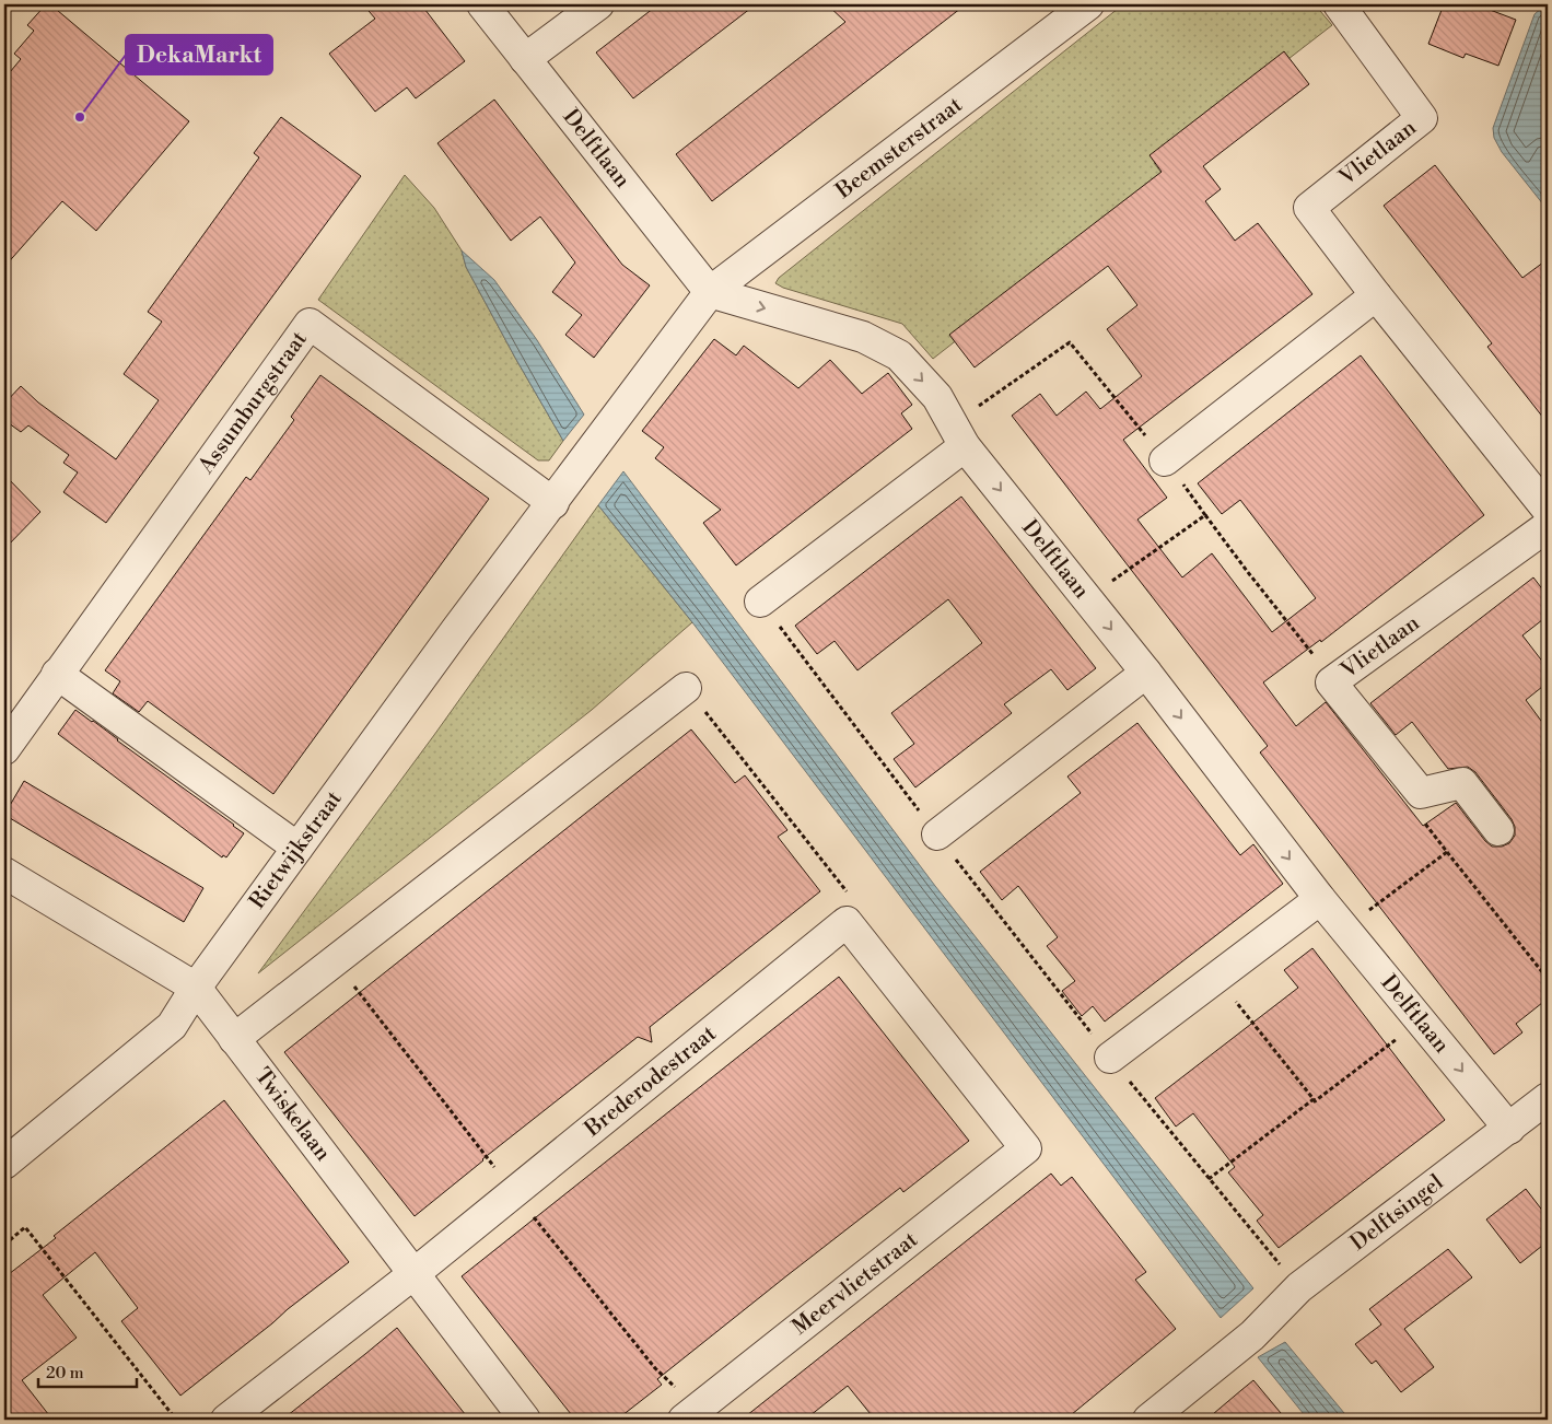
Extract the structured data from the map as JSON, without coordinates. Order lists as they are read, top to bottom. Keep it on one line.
{"streets":{"street":["Beemsterstraat","Delftlaan","Vlietlaan","Assumburgstraat","Rietwijkstraat","Brederodestraat","Twiskelaan","Delftsingel","Meervlietstraat"]},"crossings":[["Beemsterstraat","Delftlaan"],["Delftlaan","Delftsingel"],["Assumburgstraat","Rietwijkstraat"],["Rietwijkstraat","Twiskelaan"],["Brederodestraat","Twiskelaan"],["Brederodestraat","Meervlietstraat"]],"one_way":["Delftlaan"],"places":["DekaMarkt"],"scale_bar":"20 m"}
